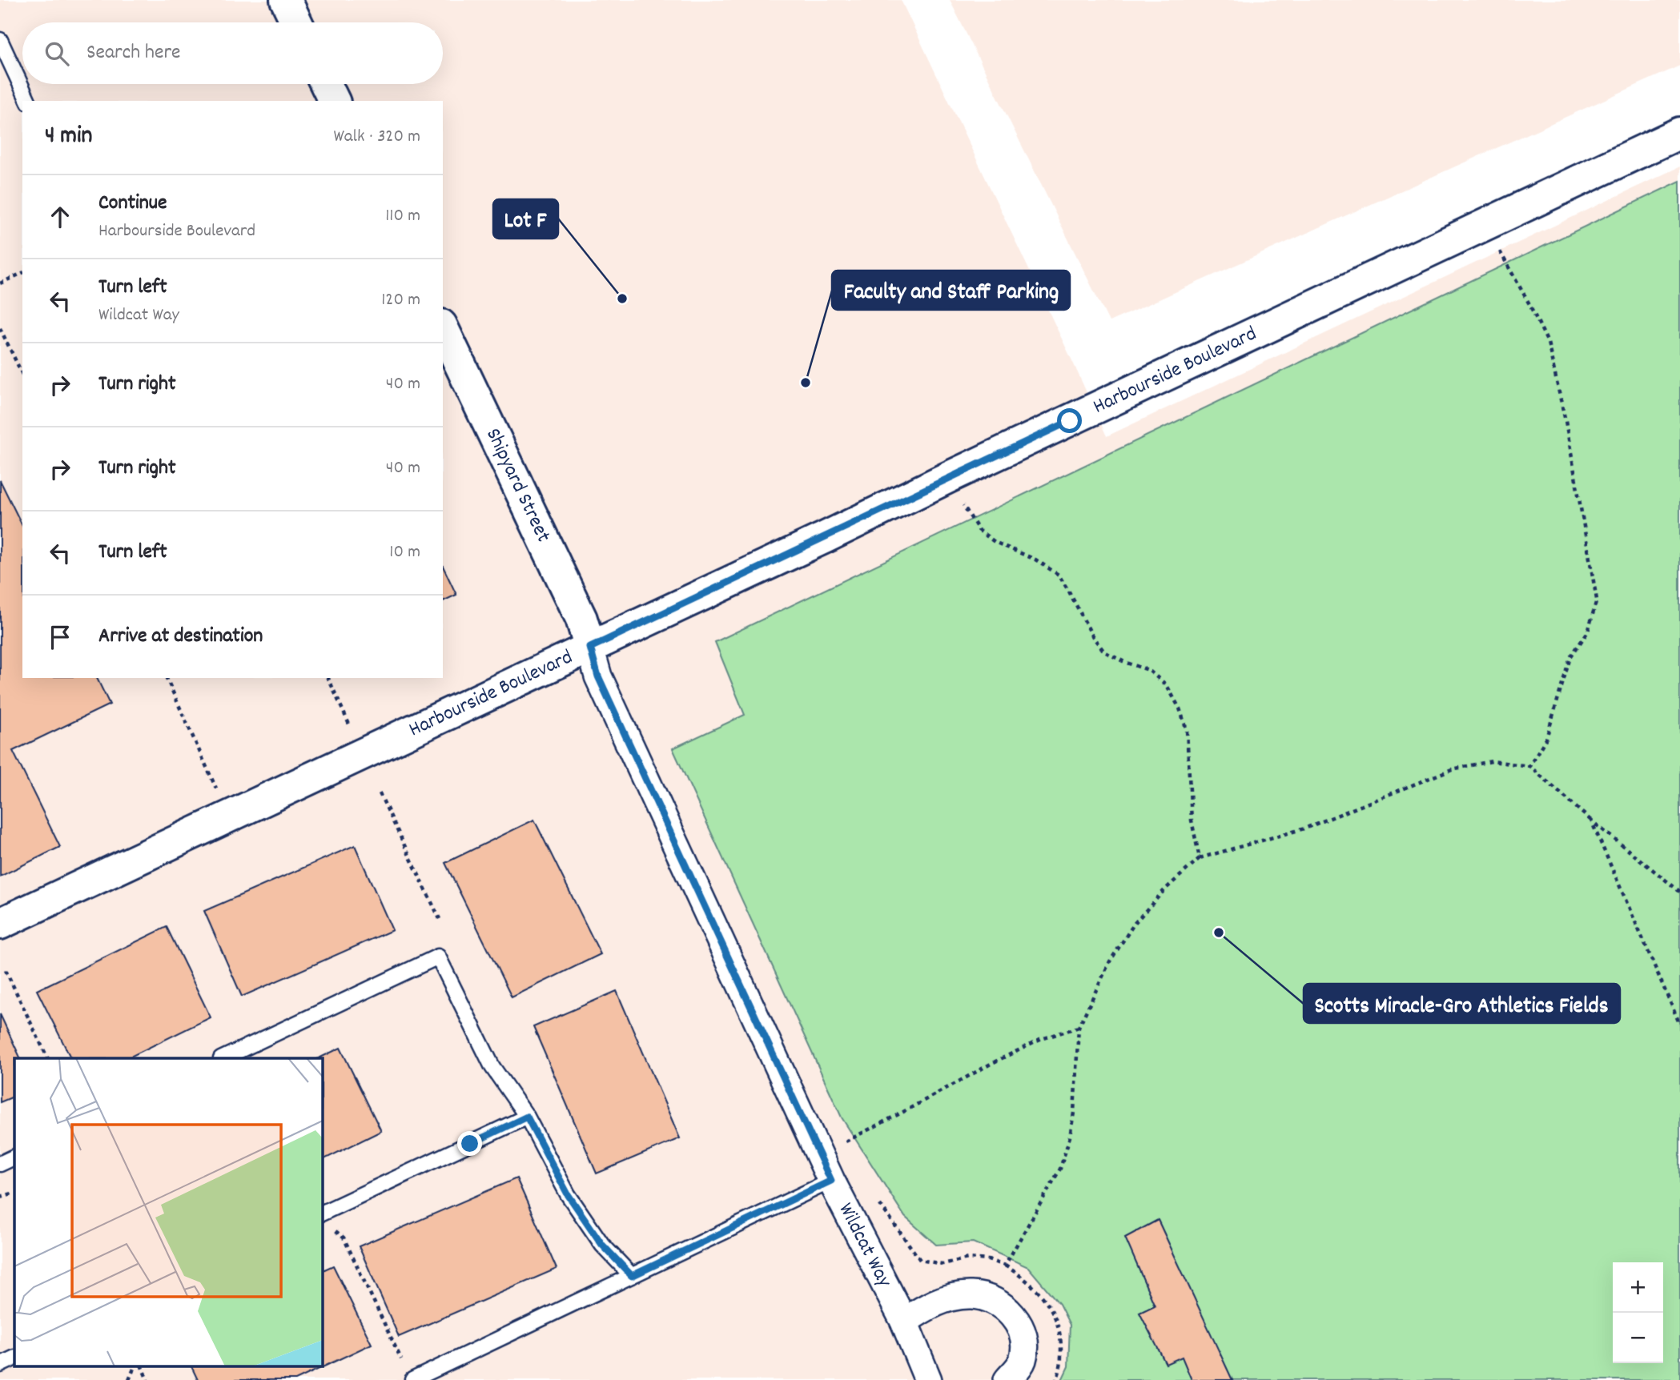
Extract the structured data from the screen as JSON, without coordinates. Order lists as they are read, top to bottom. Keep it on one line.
{"streets":{"street":["Harbourside Boulevard","Shipyard Street","Wildcat Way"]},"crossings":[["Harbourside Boulevard","Shipyard Street"],["Harbourside Boulevard","Wildcat Way"],["Shipyard Street","Wildcat Way"]],"places":["Lot F","Faculty and Staff Parking","Scotts Miracle-Gro Athletics Fields"],"page":{"search":"Search here","heading":["4 min","Walk · 320 m"],"list":[["Continue","Harbourside Boulevard","110 m"],["Turn left","Wildcat Way","120 m"],["Turn right","40 m"],["Turn right","40 m"],["Turn left","10 m"],"Arrive at destination"],"map_buttons":["+","−"]}}
